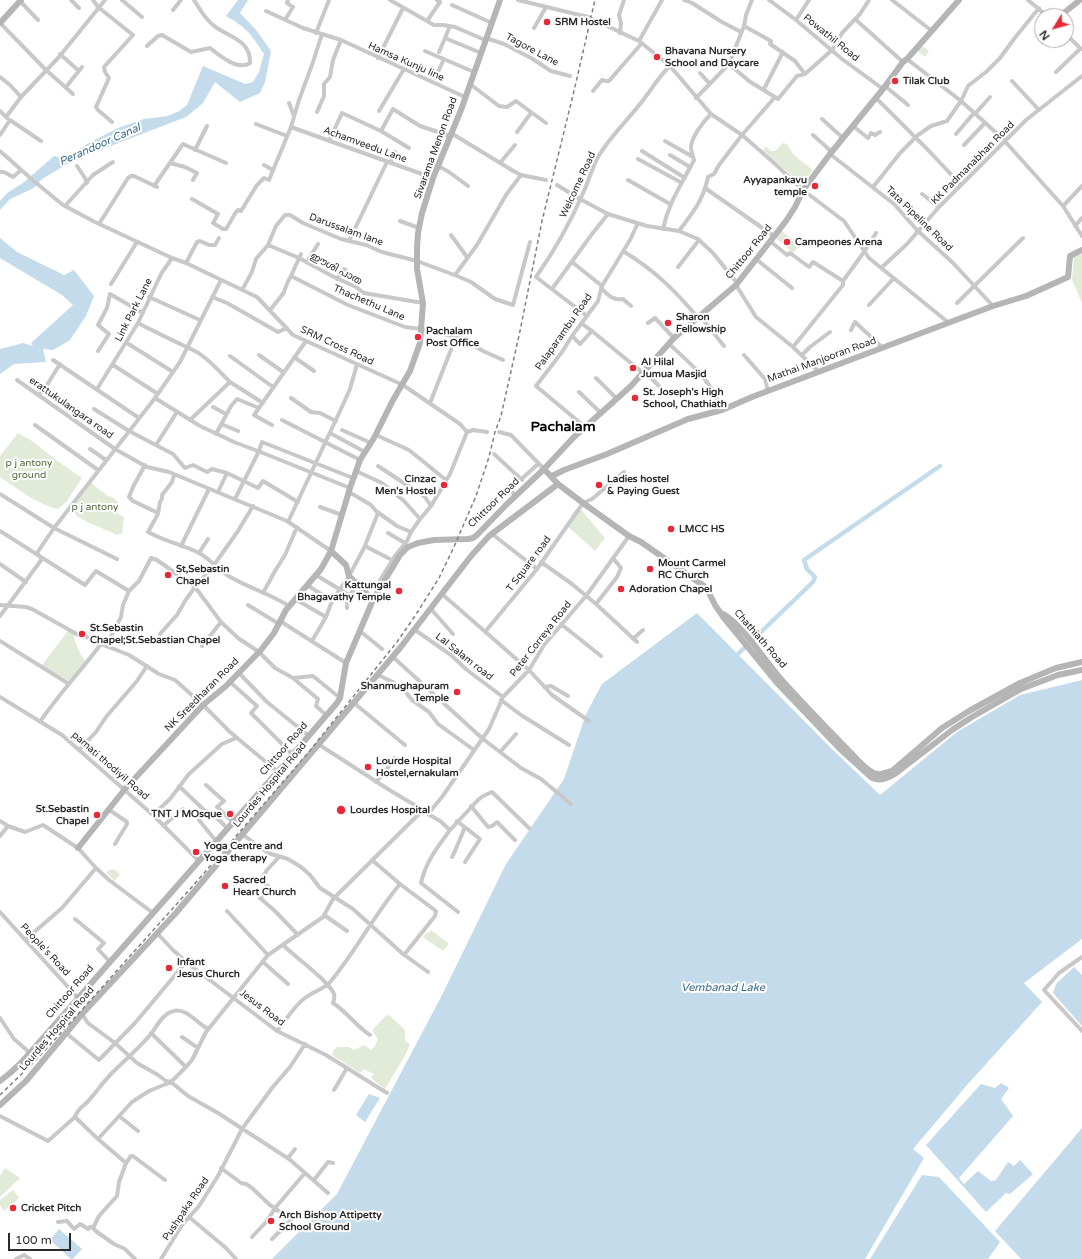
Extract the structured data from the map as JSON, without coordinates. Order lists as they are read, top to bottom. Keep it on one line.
{"streets":{"main road":["Sivarama Menon Road","Chittoor Road","Mathai Manjooran Road","Chathiath Road","NK Sreedharan Road","Lourdes Hospital Road"],"street":["Powathil Road","Tagore Lane","Hamsa Kunju line","Achamveedu Lane","KK Padmanabhan Road","Welcome Road","Tata Pipeline Road","Darussalam lane","ഈശി പാത","Thachethu Lane","Link Park Lane","Palaparambu Road","SRM Cross Road","erattukulangara road","T Square road","Peter Correya Road","Lal Salam road","pamati thodiyil Road","People's Road","Jesus Road","Pushpaka Road"]},"crossings":[["Powathil Road","Chittoor Road"],["Tagore Lane","Sivarama Menon Road"],["Hamsa Kunju line","Sivarama Menon Road"],["Achamveedu Lane","Sivarama Menon Road"],["Sivarama Menon Road","Darussalam lane"],["Sivarama Menon Road","ഈശി പാത"],["Sivarama Menon Road","Thachethu Lane"],["Sivarama Menon Road","SRM Cross Road"],["Sivarama Menon Road","erattukulangara road"],["Sivarama Menon Road","NK Sreedharan Road"],["KK Padmanabhan Road","Tata Pipeline Road"],["Tata Pipeline Road","Chittoor Road"],["Tata Pipeline Road","Mathai Manjooran Road"],["Darussalam lane","ഈശി പാത"],["Darussalam lane","SRM Cross Road"],["Chittoor Road","Palaparambu Road"],["Chittoor Road","pamati thodiyil Road"],["Chittoor Road","People's Road"],["Link Park Lane","SRM Cross Road"],["erattukulangara road","NK Sreedharan Road"],["Peter Correya Road","Chathiath Road"],["Peter Correya Road","Lal Salam road"],["Lal Salam road","Lourdes Hospital Road"],["NK Sreedharan Road","pamati thodiyil Road"],["Lourdes Hospital Road","Jesus Road"]],"districts":["Pachalam"],"water":["Perandoor Canal","Vembanad Lake"],"parks":["p j antony ground","p j antony"],"places":["SRM Hostel","Bhavana Nursery School and Daycare","Tilak Club","Ayyapankavu temple","Campeones Arena","Sharon Fellowship","Pachalam Post Office","Al Hilal Jumua Masjid","St. Joseph's High School, Chathiath","Cinzac Men's Hostel","Ladies hostel & Paying Guest","LMCC HS","Mount Carmel RC Church","St,Sebastin Chapel","Adoration Chapel","Kattungal Bhagavathy Temple","St.Sebastin Chapel;St.Sebastian Chapel","Shanmughapuram Temple","Lourde Hospital Hostel,ernakulam","Lourdes Hospital","TNT J MOsque","St.Sebastin Chapel","Yoga Centre and Yoga therapy","Sacred Heart Church","Infant Jesus Church","Cricket Pitch","Arch Bishop Attipetty School Ground"],"scale_bar":"100 m","north":"bottom left"}
